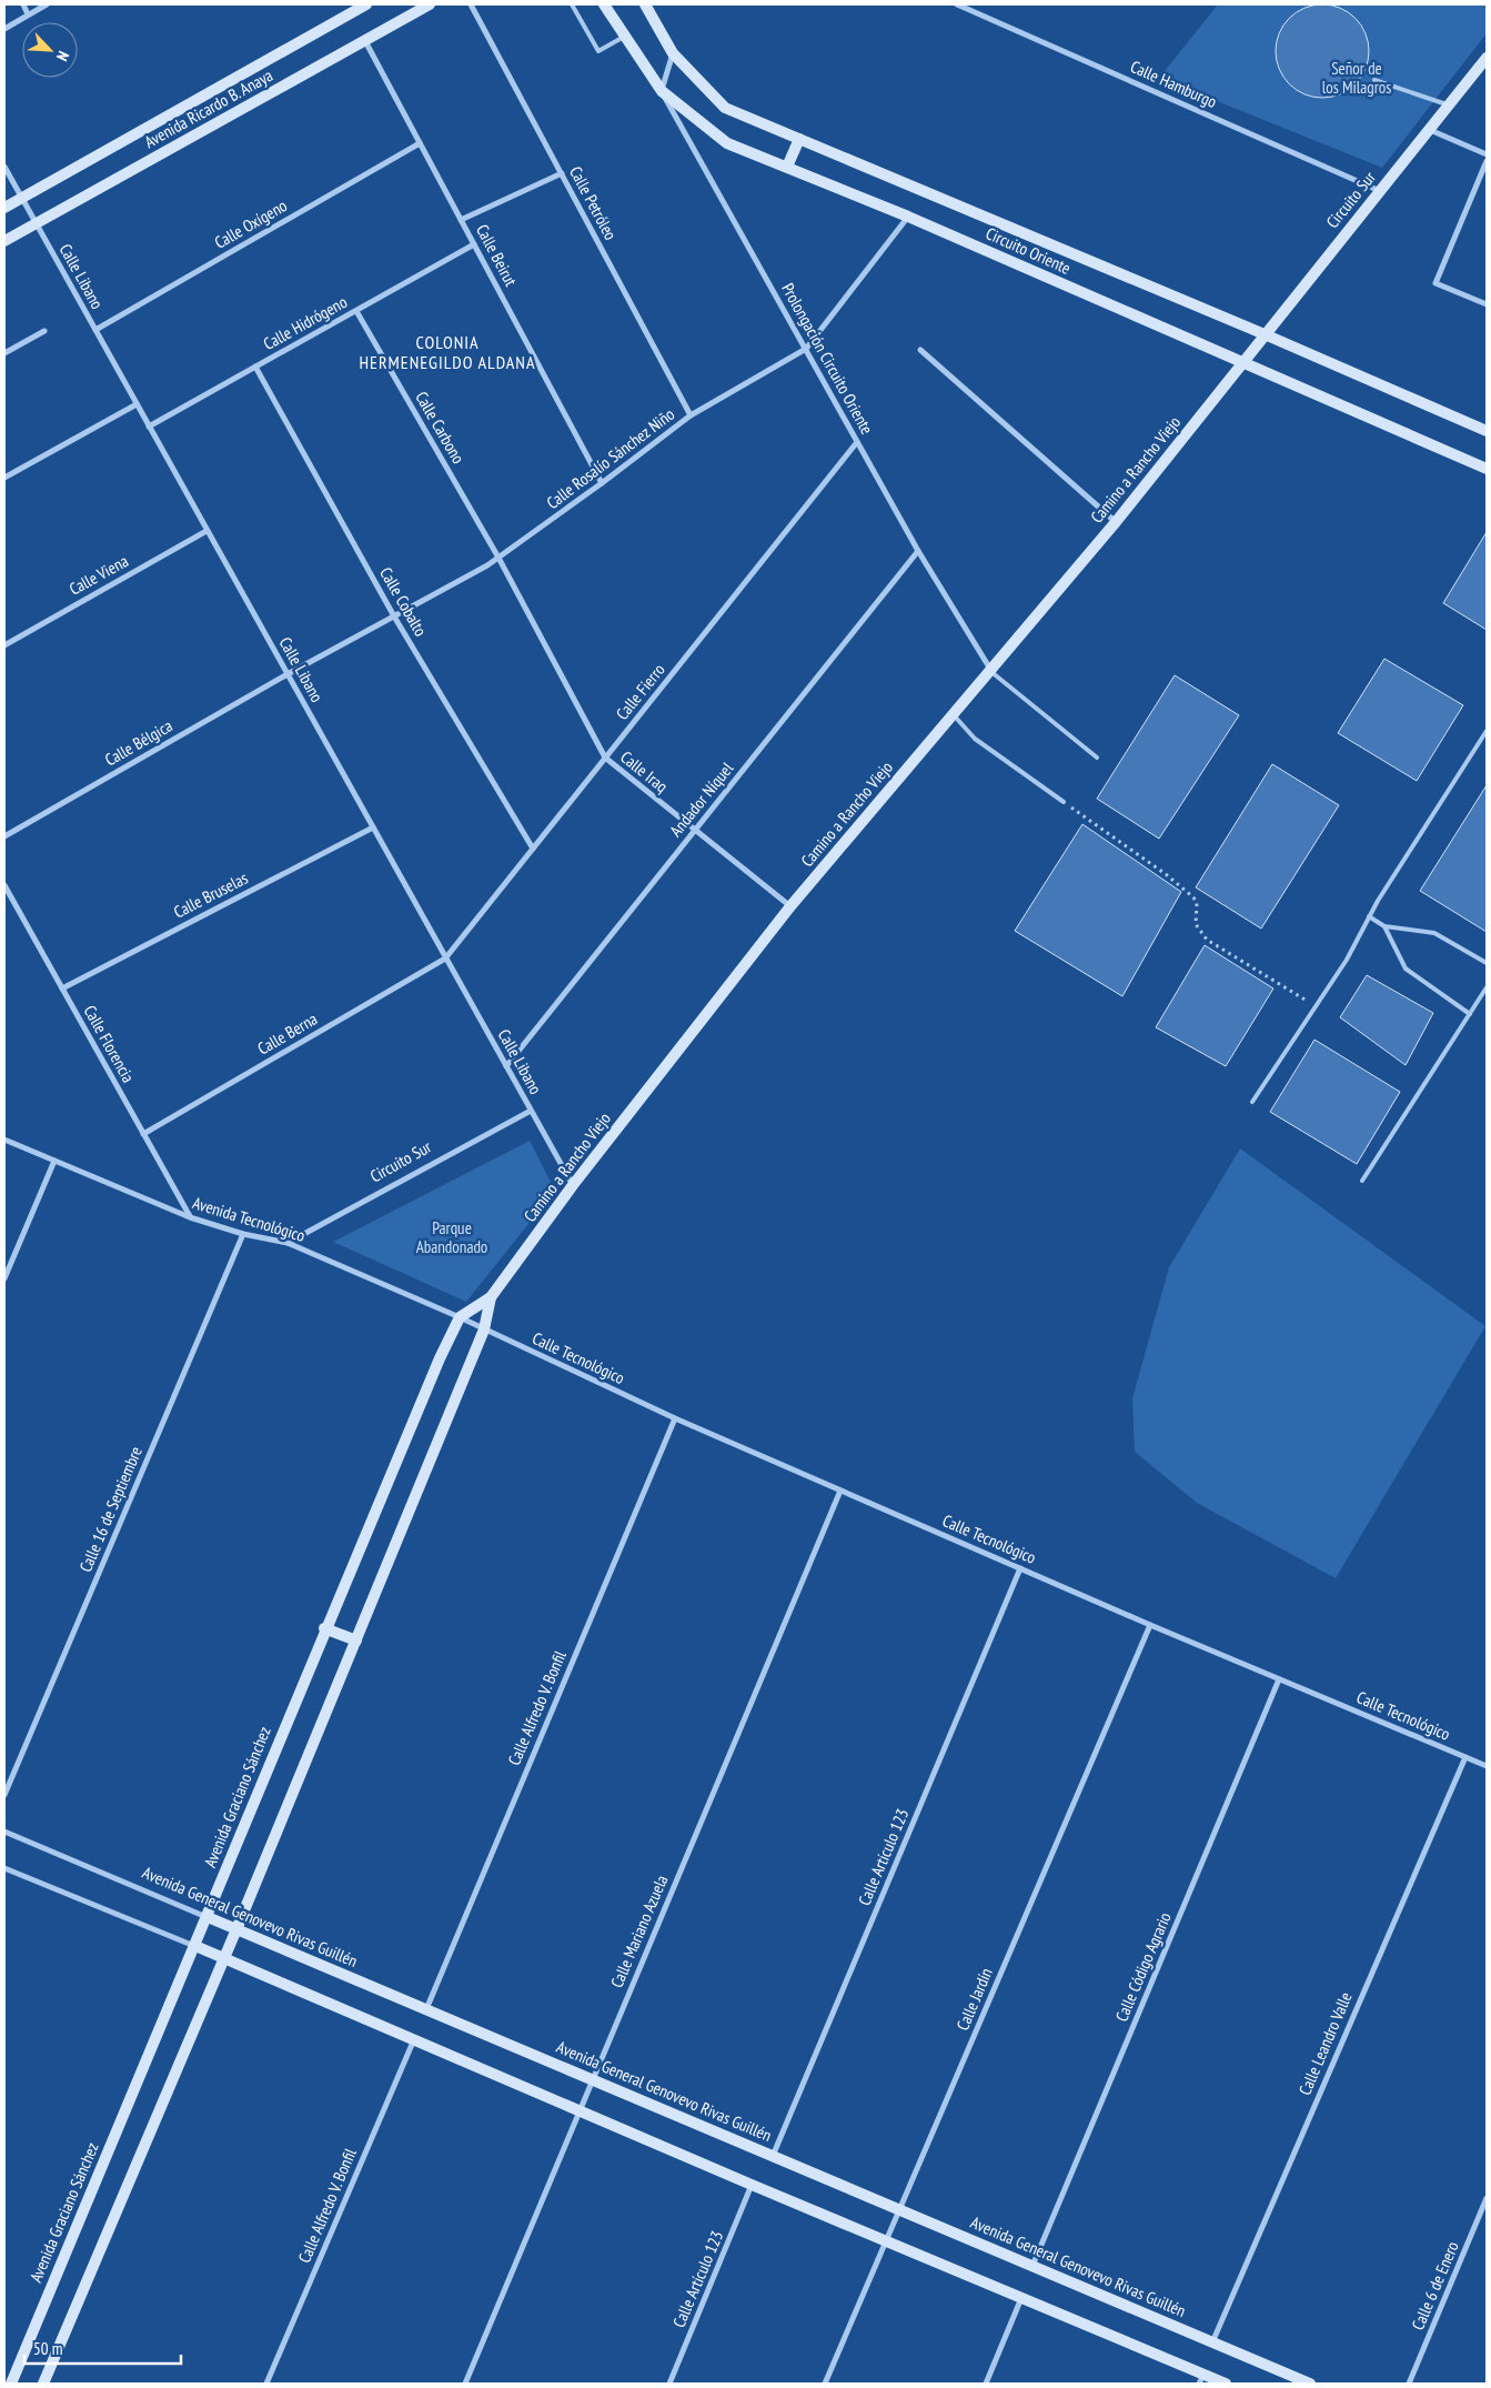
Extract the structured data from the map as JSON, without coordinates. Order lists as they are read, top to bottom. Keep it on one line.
{"streets":{"street":["Calle Hamburgo","Avenida Ricardo B. Anaya","Circuito Sur","Calle Petróleo","Calle Oxígeno","Circuito Oriente","Calle Beirut","Calle Libano","Calle Hidrógeno","Prolongación Circuito Oriente","Calle Carbono","Calle Rosalío Sánchez Niño","Camino a Rancho Viejo","Calle Viena","Calle Cobalto","Calle Fierro","Calle Bélgica","Calle Iraq","Andador Níquel","Calle Bruselas","Calle Berna","Calle Florencia","Avenida Tecnológico","Calle Tecnológico","Calle 16 de Septiembre","Calle Alfredo V. Bonfil","Avenida Graciano Sánchez","Calle Artículo 123","Avenida General Genovevo Rivas Guillén","Calle Mariano Azuela","Calle Código Agrario","Calle Jardín","Calle Leandro Valle","Calle 6 de Enero"]},"crossings":[["Calle Hamburgo","Circuito Sur"],["Avenida Ricardo B. Anaya","Calle Beirut"],["Avenida Ricardo B. Anaya","Calle Libano"],["Circuito Sur","Circuito Oriente"],["Circuito Sur","Calle Libano"],["Circuito Sur","Camino a Rancho Viejo"],["Circuito Sur","Avenida Tecnológico"],["Calle Petróleo","Calle Rosalío Sánchez Niño"],["Calle Oxígeno","Calle Beirut"],["Calle Oxígeno","Calle Libano"],["Circuito Oriente","Prolongación Circuito Oriente"],["Circuito Oriente","Calle Rosalío Sánchez Niño"],["Circuito Oriente","Camino a Rancho Viejo"],["Calle Beirut","Calle Hidrógeno"],["Calle Beirut","Calle Rosalío Sánchez Niño"],["Calle Libano","Calle Hidrógeno"],["Calle Libano","Calle Rosalío Sánchez Niño"],["Calle Libano","Camino a Rancho Viejo"],["Calle Libano","Calle Viena"],["Calle Libano","Calle Fierro"],["Calle Libano","Calle Bélgica"],["Calle Libano","Andador Níquel"],["Calle Libano","Calle Bruselas"],["Calle Libano","Calle Berna"],["Calle Hidrógeno","Calle Carbono"],["Calle Hidrógeno","Calle Cobalto"],["Prolongación Circuito Oriente","Calle Rosalío Sánchez Niño"],["Prolongación Circuito Oriente","Camino a Rancho Viejo"],["Prolongación Circuito Oriente","Calle Fierro"],["Prolongación Circuito Oriente","Andador Níquel"],["Calle Carbono","Calle Rosalío Sánchez Niño"],["Calle Carbono","Calle Iraq"],["Calle Rosalío Sánchez Niño","Calle Cobalto"],["Calle Rosalío Sánchez Niño","Calle Bélgica"],["Calle Rosalío Sánchez Niño","Calle Iraq"],["Camino a Rancho Viejo","Calle Iraq"],["Camino a Rancho Viejo","Avenida Tecnológico"],["Camino a Rancho Viejo","Calle Tecnológico"],["Camino a Rancho Viejo","Avenida Graciano Sánchez"],["Calle Cobalto","Calle Fierro"],["Calle Fierro","Calle Iraq"],["Calle Fierro","Calle Berna"],["Calle Iraq","Andador Níquel"],["Calle Bruselas","Calle Florencia"],["Calle Berna","Calle Florencia"],["Calle Florencia","Avenida Tecnológico"],["Avenida Tecnológico","Calle Tecnológico"],["Avenida Tecnológico","Calle 16 de Septiembre"],["Avenida Tecnológico","Avenida Graciano Sánchez"],["Calle Tecnológico","Calle Alfredo V. Bonfil"],["Calle Tecnológico","Calle Artículo 123"],["Calle Tecnológico","Calle Mariano Azuela"],["Calle Tecnológico","Calle Código Agrario"],["Calle Tecnológico","Calle Jardín"],["Calle Tecnológico","Calle Leandro Valle"],["Calle Alfredo V. Bonfil","Avenida General Genovevo Rivas Guillén"],["Avenida Graciano Sánchez","Avenida General Genovevo Rivas Guillén"],["Calle Artículo 123","Avenida General Genovevo Rivas Guillén"],["Avenida General Genovevo Rivas Guillén","Calle Mariano Azuela"],["Avenida General Genovevo Rivas Guillén","Calle Código Agrario"],["Avenida General Genovevo Rivas Guillén","Calle Jardín"],["Avenida General Genovevo Rivas Guillén","Calle Leandro Valle"]],"districts":["COLONIA HERMENEGILDO ALDANA"],"parks":["Señor de los Milagros","Parque Abandonado"],"scale_bar":"50 m","north":"bottom right"}
